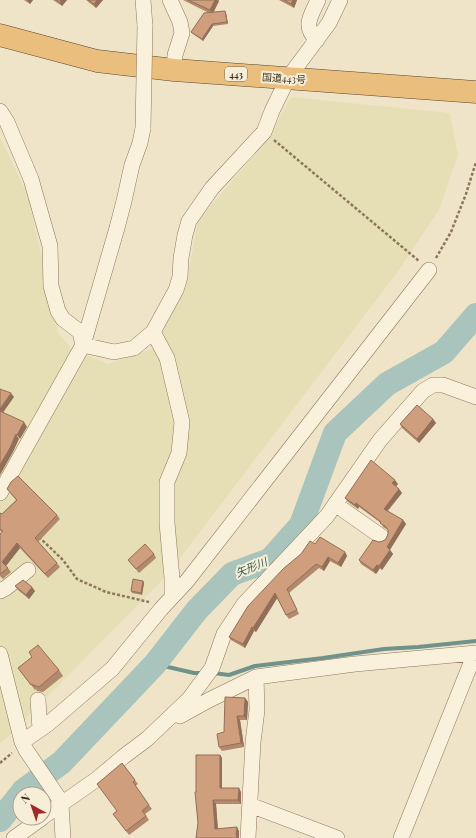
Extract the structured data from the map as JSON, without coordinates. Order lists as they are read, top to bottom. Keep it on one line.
{"streets":{"highway":["443","国道443号"]},"water":["矢形川"],"north":"top left"}
